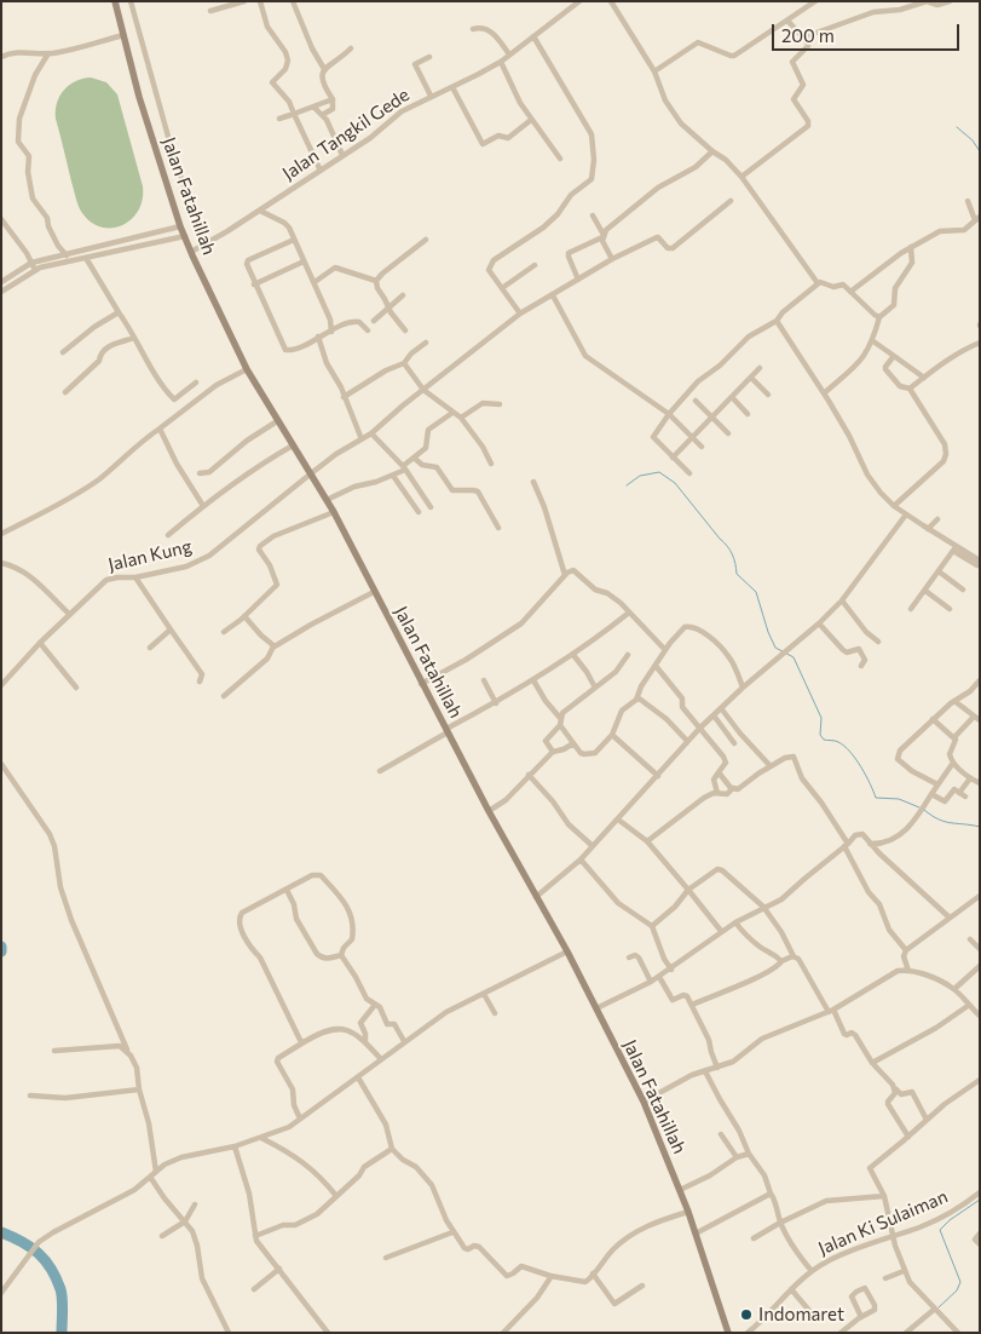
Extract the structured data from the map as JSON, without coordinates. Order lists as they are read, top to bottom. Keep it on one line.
{"streets":{"street":["Jalan Tangkil Gede","Jalan Fatahillah","Jalan Kung","Jalan Ki Sulaiman"]},"crossings":[["Jalan Tangkil Gede","Jalan Fatahillah"],["Jalan Fatahillah","Jalan Kung"]],"places":["Indomaret"],"scale_bar":"200 m"}
